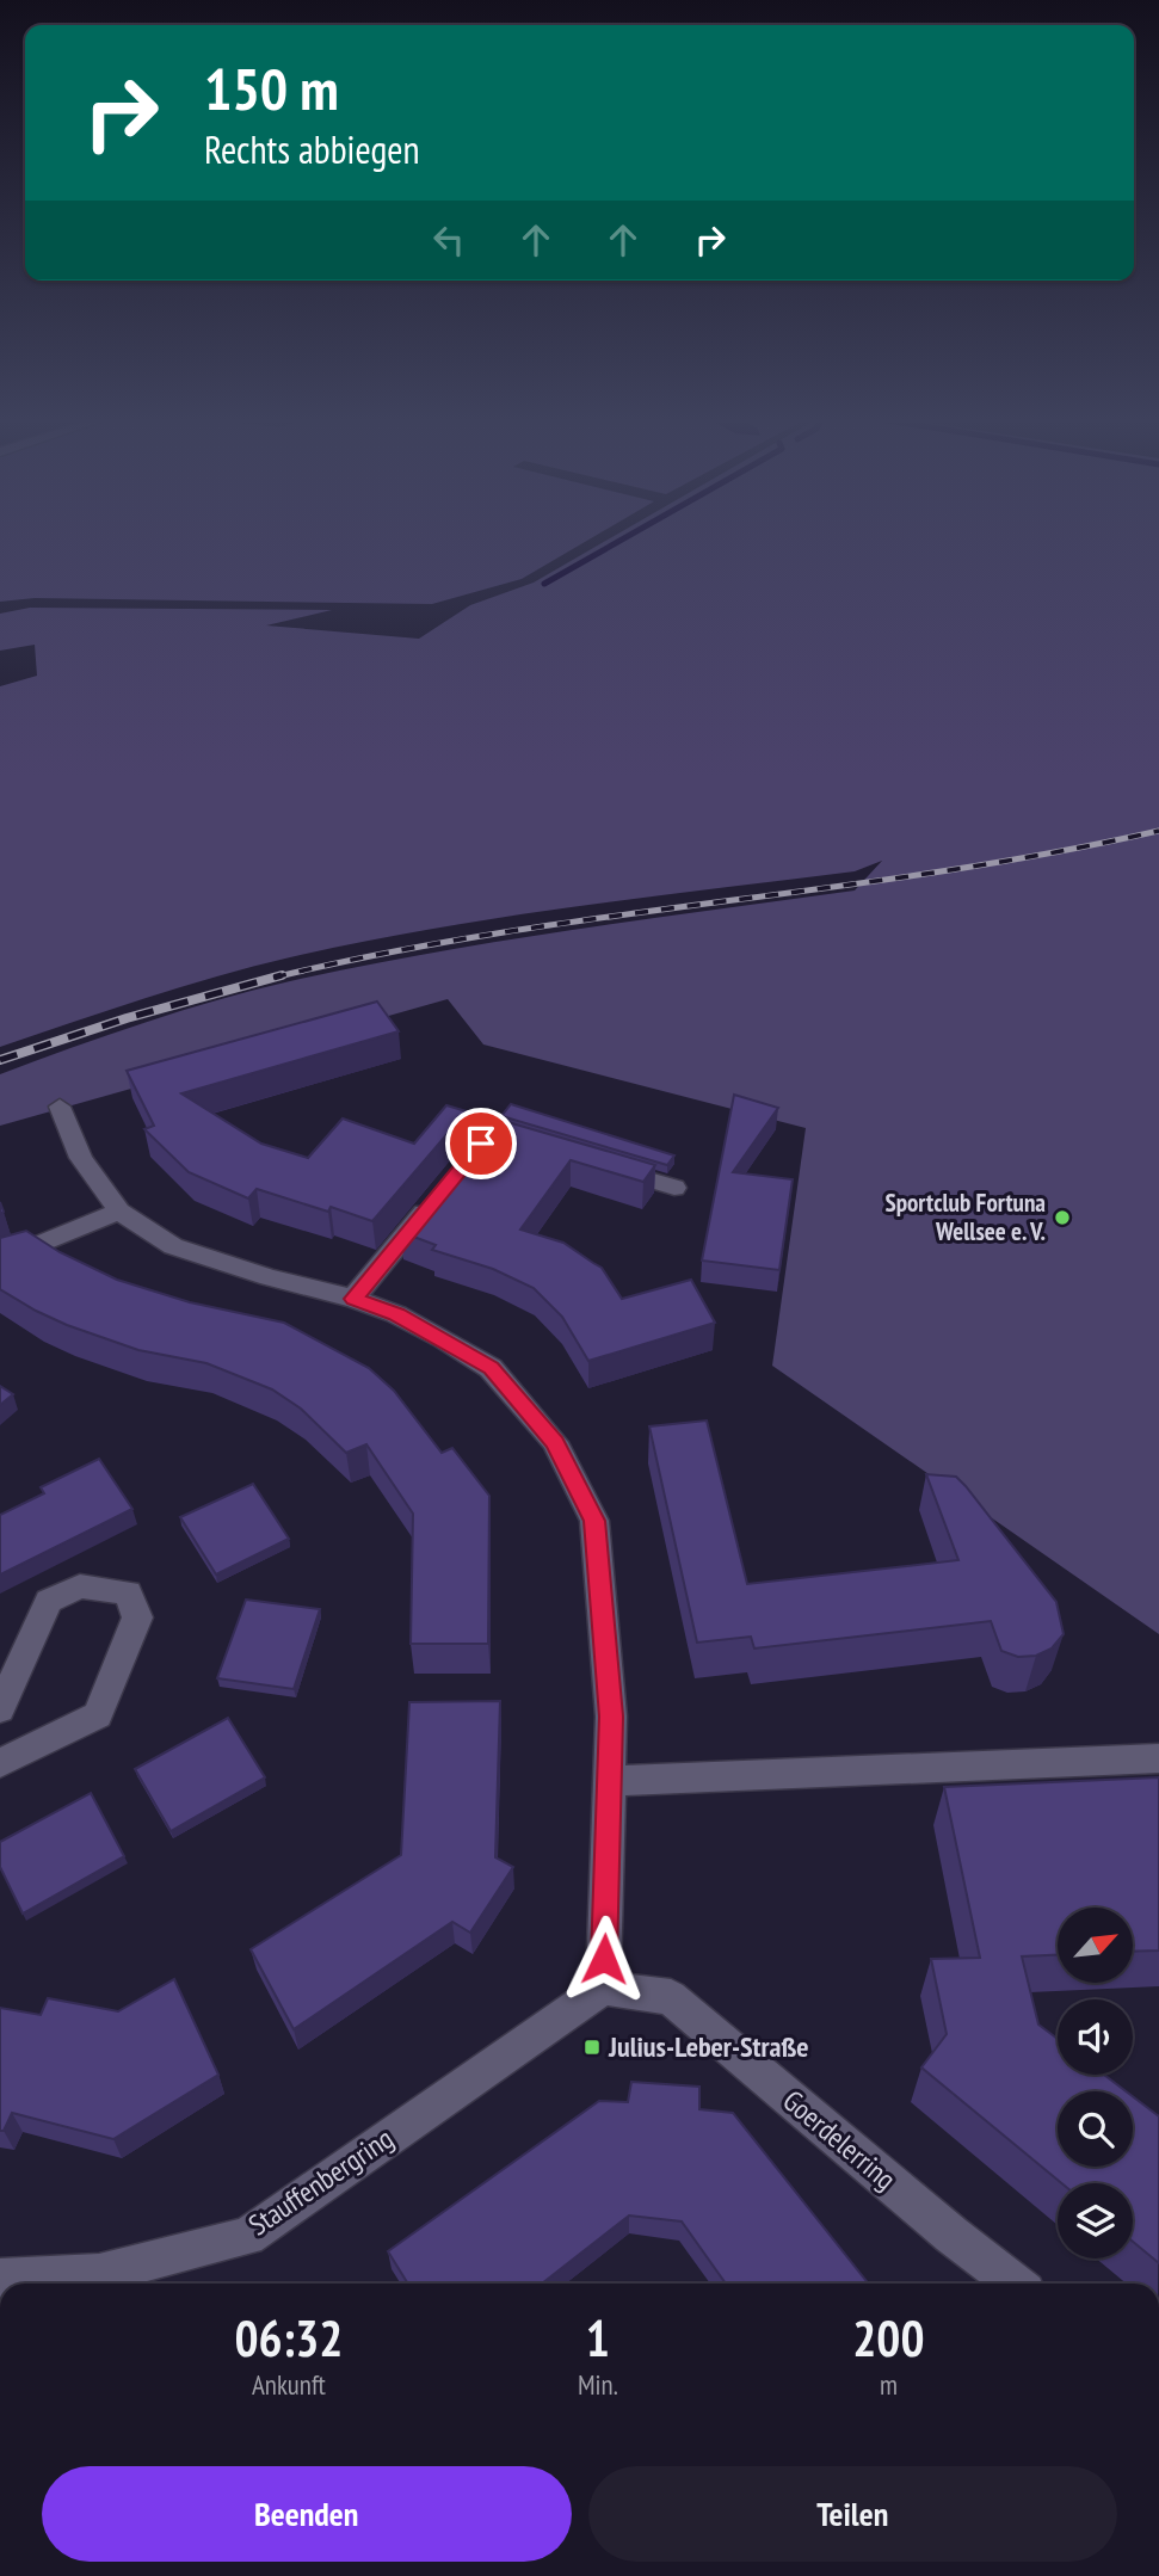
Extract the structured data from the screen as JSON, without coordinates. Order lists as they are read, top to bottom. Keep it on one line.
{"streets":{"street":["Goerdelerring","Stauffenbergring"]},"crossings":[["Goerdelerring","Stauffenbergring"]],"places":{"other":["Sportclub Fortuna Wellsee e. V."],"transit":["Julius-Leber-Straße"]},"north":"top right","page":{"turn":["150 m","Rechts abbiegen"],"eta":["06:32","Ankunft","1","Min.","200","m"],"buttons":["Beenden","Teilen"]}}
